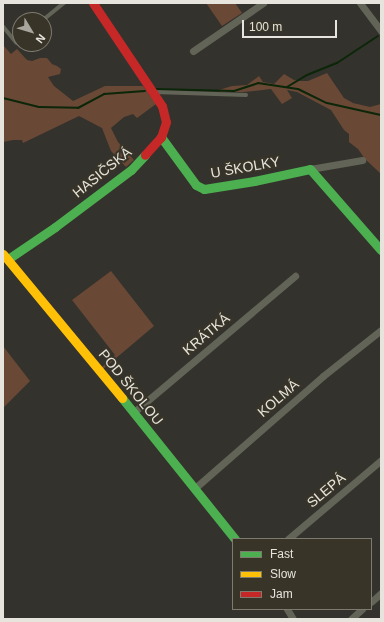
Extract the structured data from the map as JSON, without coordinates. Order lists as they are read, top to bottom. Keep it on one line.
{"streets":{"street":["U ŠKOLKY","HASIČSKÁ","KRÁTKÁ","POD ŠKOLOU","KOLMÁ","SLEPÁ"]},"crossings":[["U ŠKOLKY","HASIČSKÁ"],["HASIČSKÁ","POD ŠKOLOU"],["KRÁTKÁ","POD ŠKOLOU"],["POD ŠKOLOU","KOLMÁ"]],"legend":["Fast","Slow","Jam"],"scale_bar":"100 m","north":"bottom right"}
